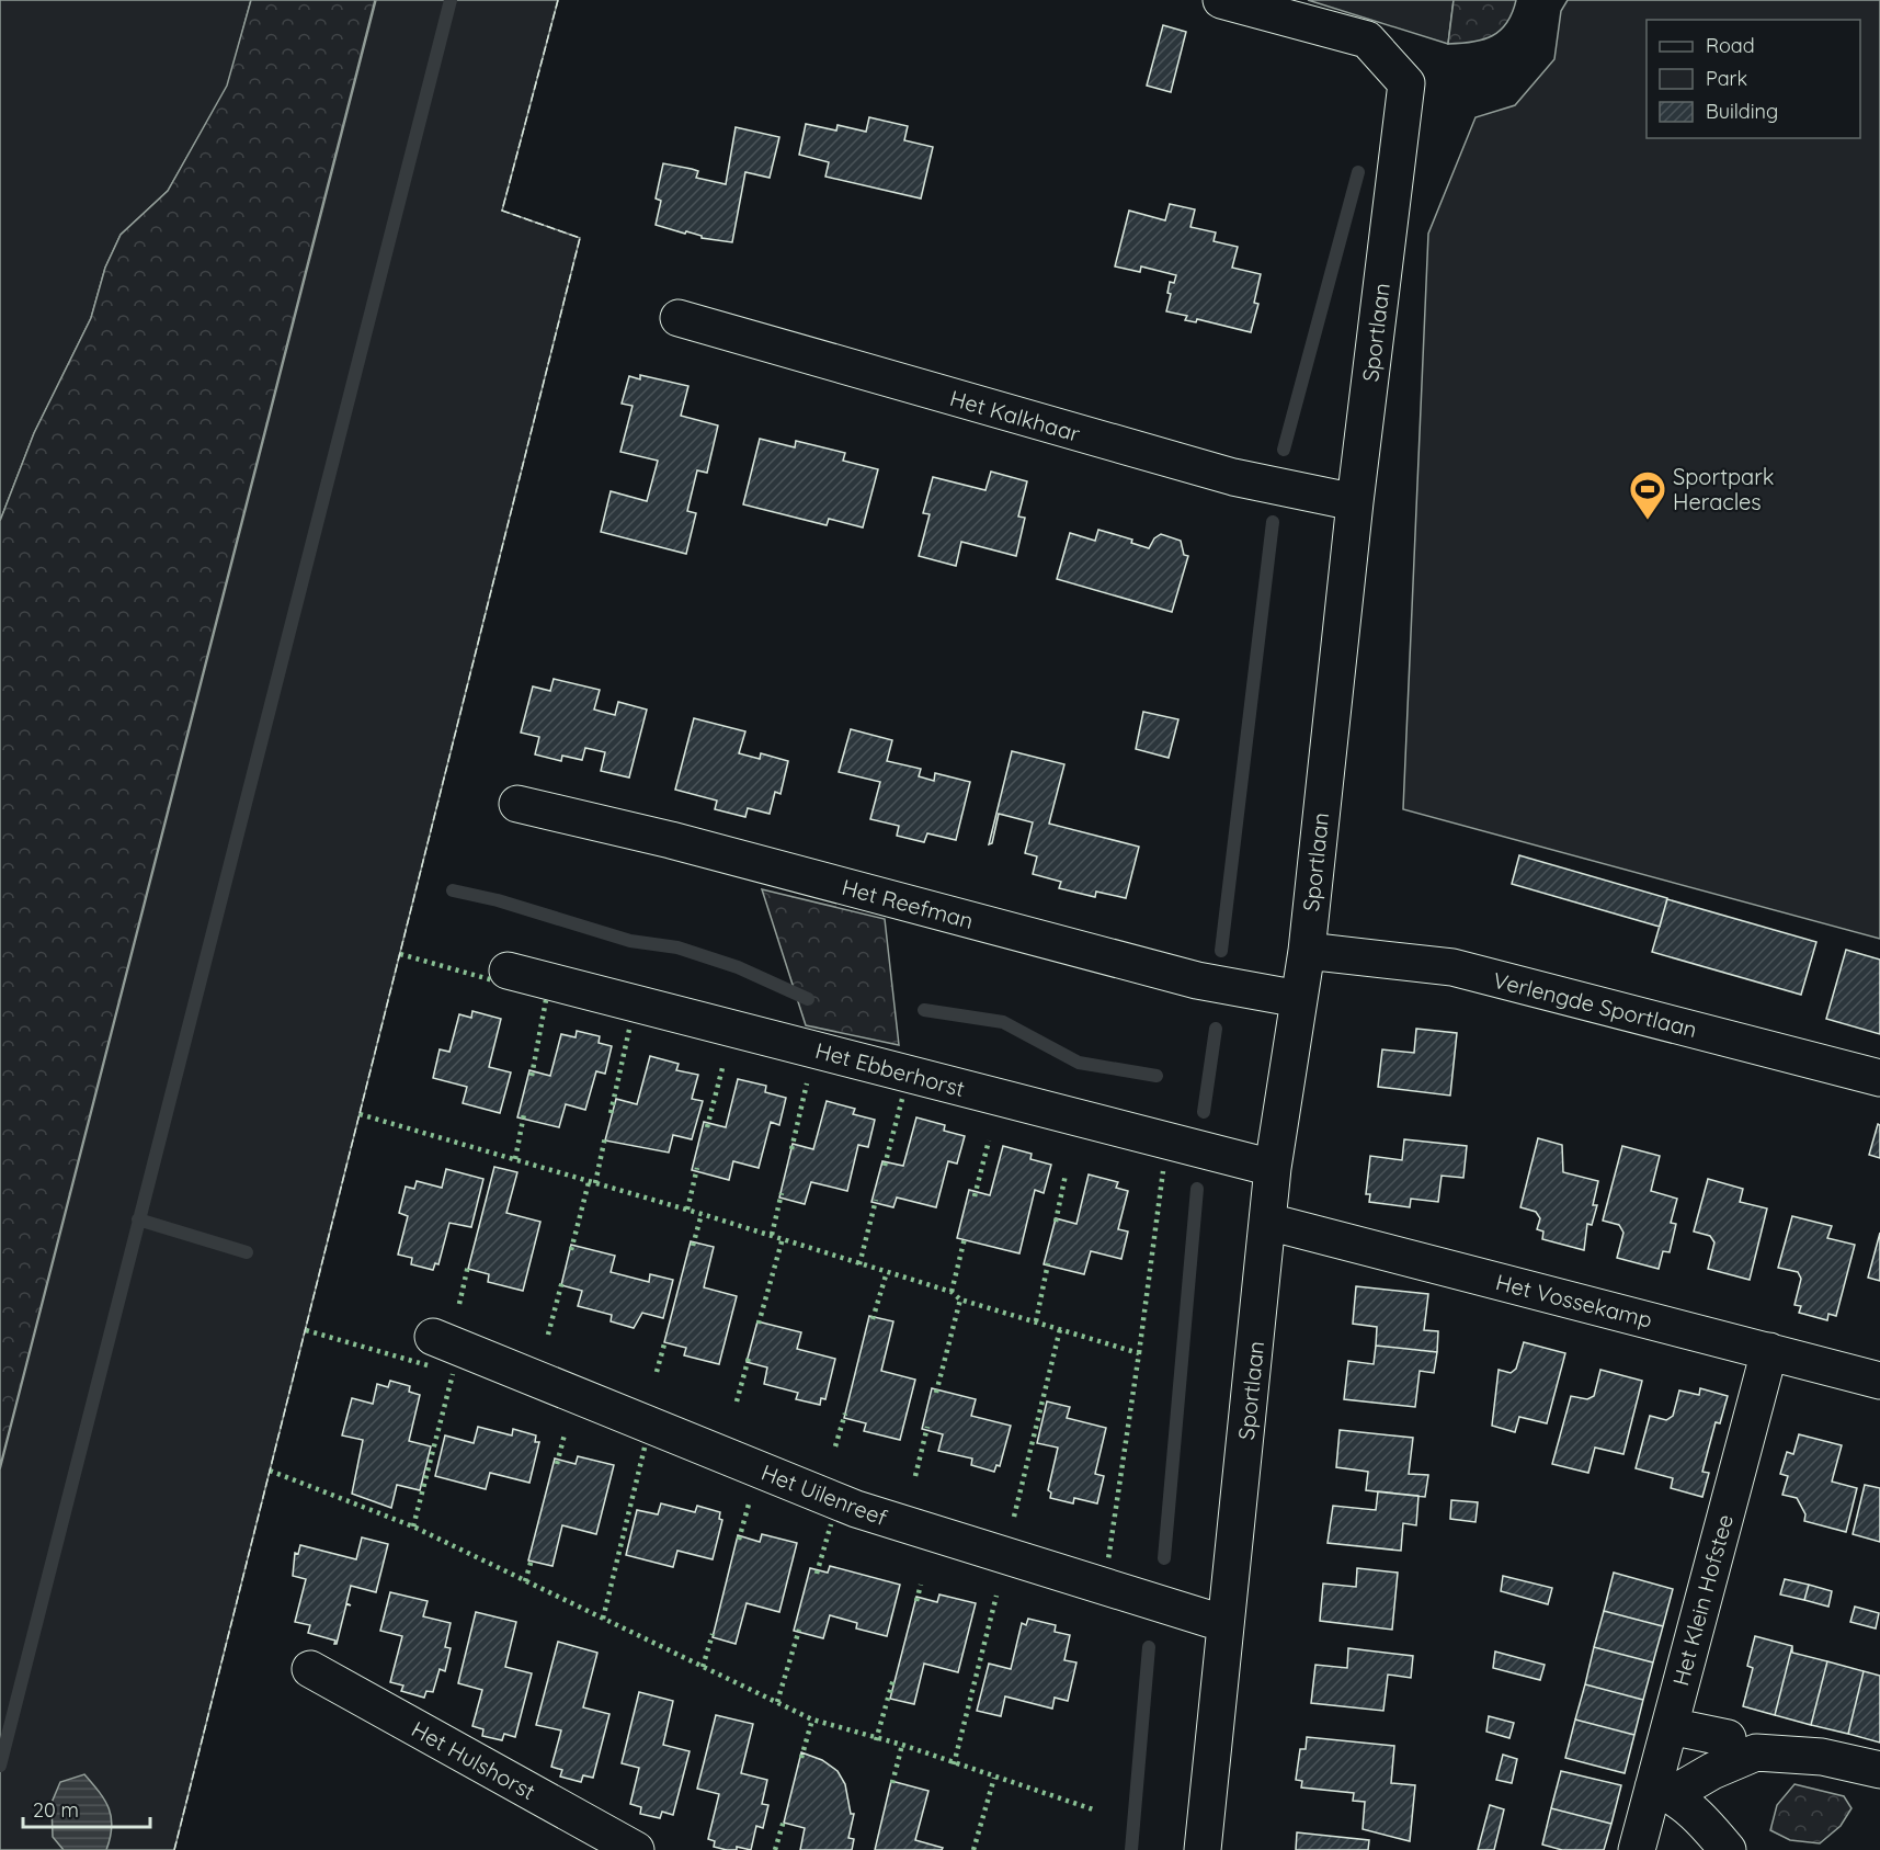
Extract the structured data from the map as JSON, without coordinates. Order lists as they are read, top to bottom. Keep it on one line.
{"streets":{"street":["Sportlaan","Het Kalkhaar","Het Reefman","Verlengde Sportlaan","Het Ebberhorst","Het Vossekamp","Het Uilenreef","Het Klein Hofstee","Het Hulshorst"]},"crossings":[["Sportlaan","Het Kalkhaar"],["Sportlaan","Het Reefman"],["Sportlaan","Verlengde Sportlaan"],["Sportlaan","Het Ebberhorst"],["Sportlaan","Het Vossekamp"],["Sportlaan","Het Uilenreef"],["Het Vossekamp","Het Klein Hofstee"]],"places":{"sports":["Sportpark Heracles"]},"legend":["Road","Park","Building"],"scale_bar":"20 m"}
